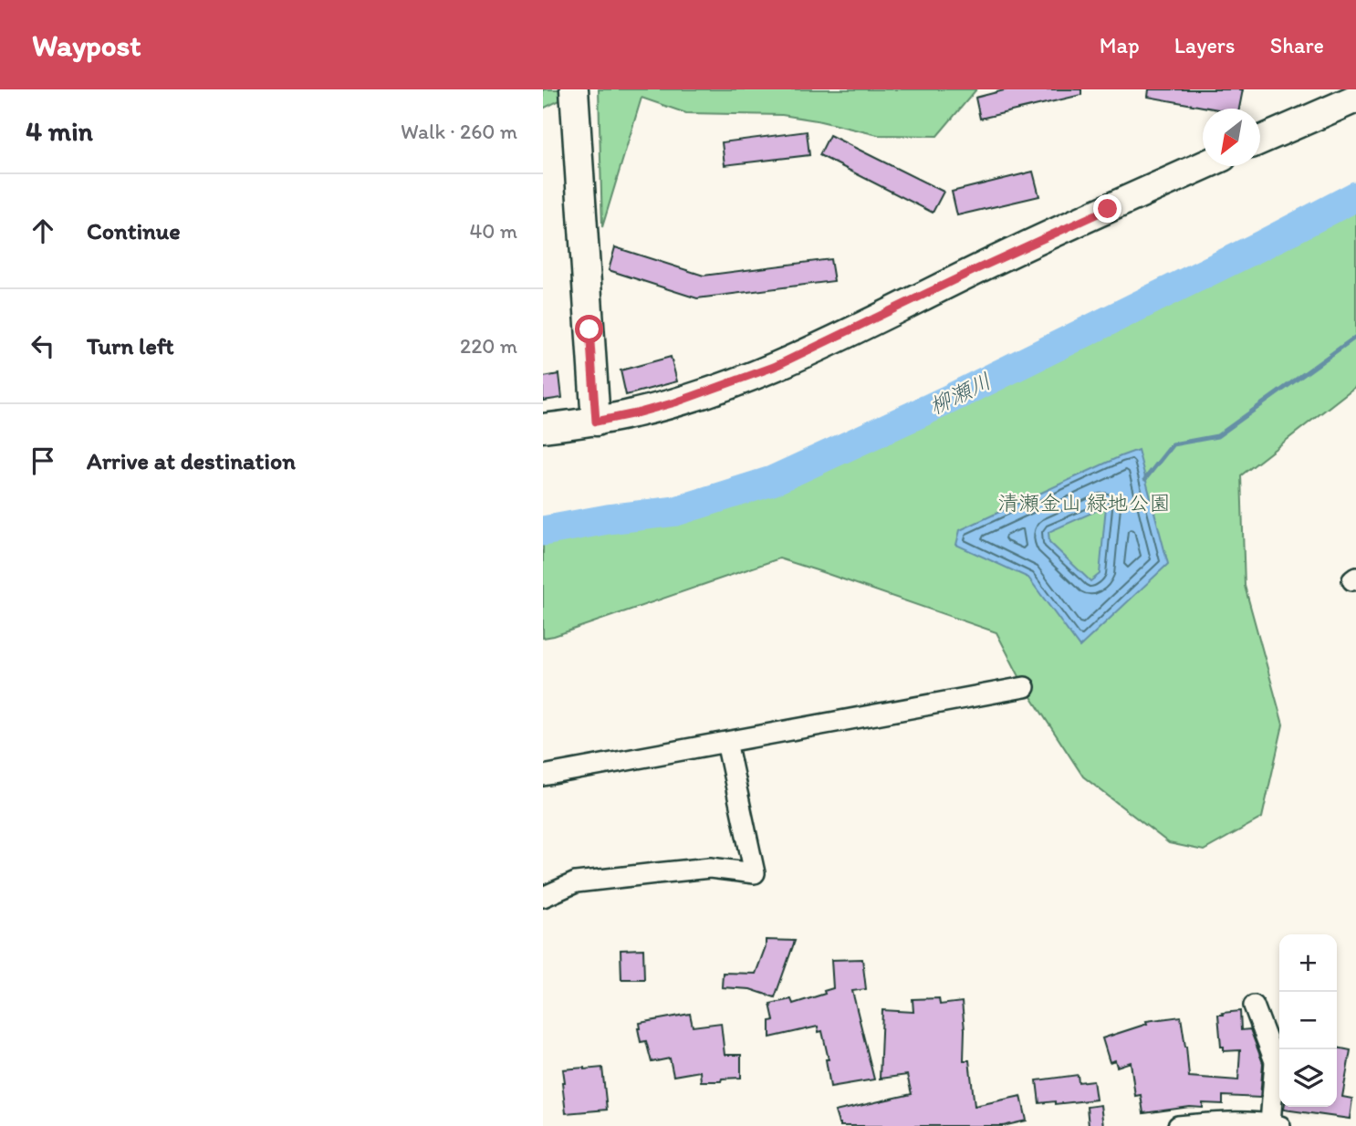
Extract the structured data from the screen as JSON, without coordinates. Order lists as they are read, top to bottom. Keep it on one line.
{"water":["柳瀬川"],"parks":["清瀬金山 緑地公園"],"north":"bottom left","page":{"header":"Waypost","nav":["Map","Layers","Share"],"heading":["4 min","Walk · 260 m"],"list":[["Continue","40 m"],["Turn left","220 m"],"Arrive at destination"],"map_buttons":["+","−"]}}
